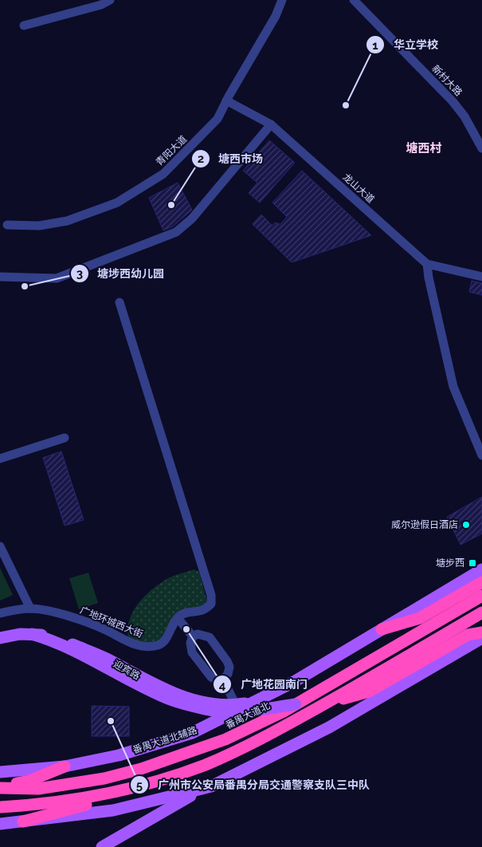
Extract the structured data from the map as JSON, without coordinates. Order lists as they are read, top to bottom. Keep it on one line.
{"streets":{"highway":["番禺大道北"],"main road":["迎宾路","番禺大道北辅路"],"street":["新村大路","青阳大道","龙山大道","广地环城西大街"]},"crossings":[["青阳大道","龙山大道"],["迎宾路","番禺大道北辅路"]],"districts":["塘西村"],"places":{"other":["华立学校","塘西市场","塘埗西幼儿园","威尔逊假日酒店","广地花园南门","广州市公安局番禺分局交通警察支队三中队"],"transit":["塘步西"]}}
